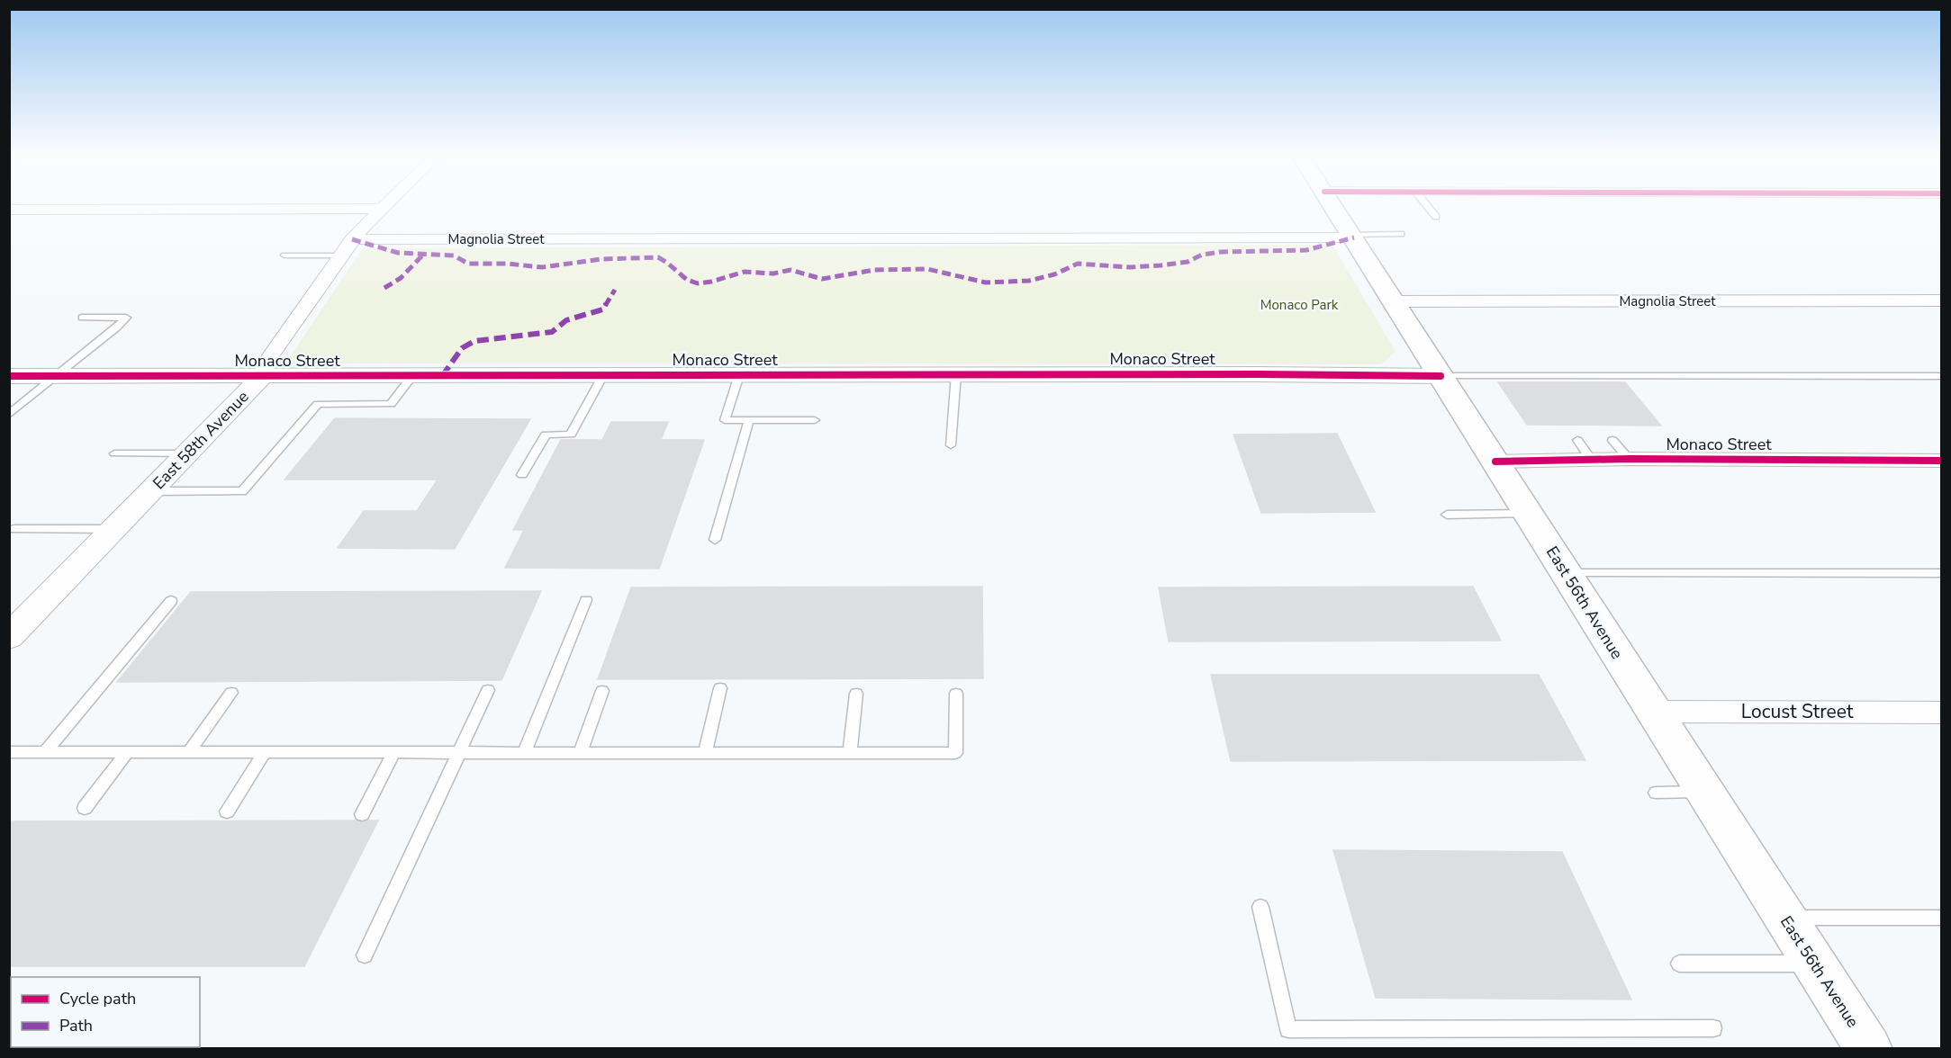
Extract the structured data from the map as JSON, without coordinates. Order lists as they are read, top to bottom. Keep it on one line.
{"streets":{"main road":["East 56th Avenue"],"street":["Magnolia Street","Monaco Street","East 58th Avenue","Locust Street"]},"crossings":[["Magnolia Street","East 58th Avenue"],["Magnolia Street","East 56th Avenue"],["Monaco Street","East 58th Avenue"],["Monaco Street","East 56th Avenue"],["East 56th Avenue","Locust Street"]],"parks":["Monaco Park"],"legend":["Cycle path","Path"]}
